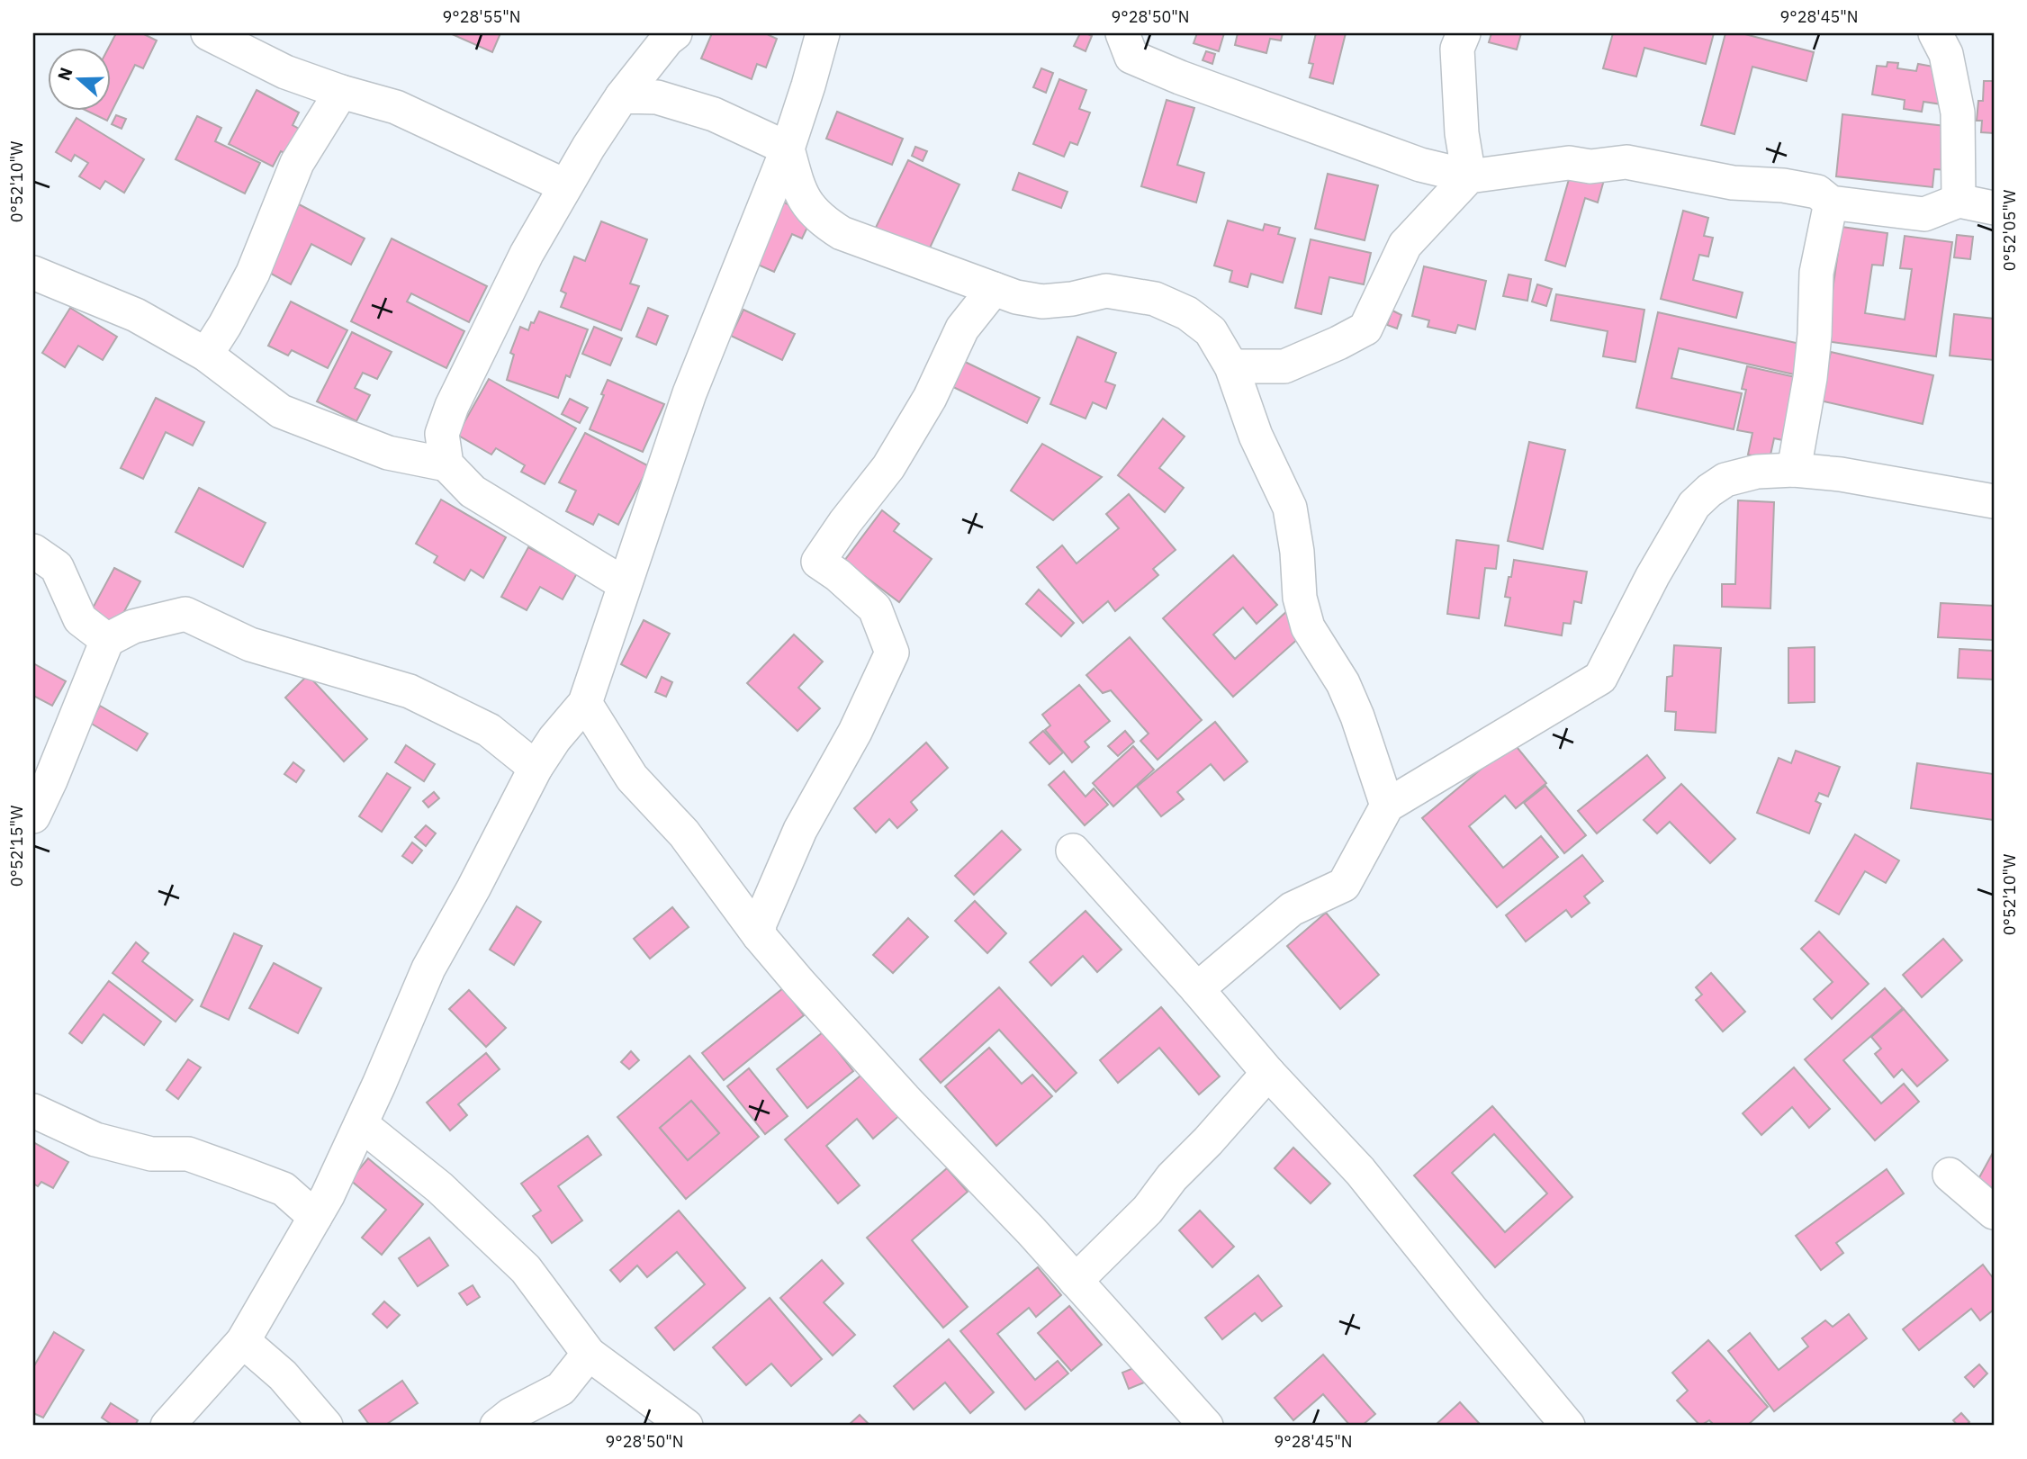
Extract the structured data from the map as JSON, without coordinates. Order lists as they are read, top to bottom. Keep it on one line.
{"north":"left","coordinates":["9°28'55\"N","9°28'50\"N","9°28'45\"N","0°52'10\"W","0°52'05\"W","0°52'15\"W"]}
